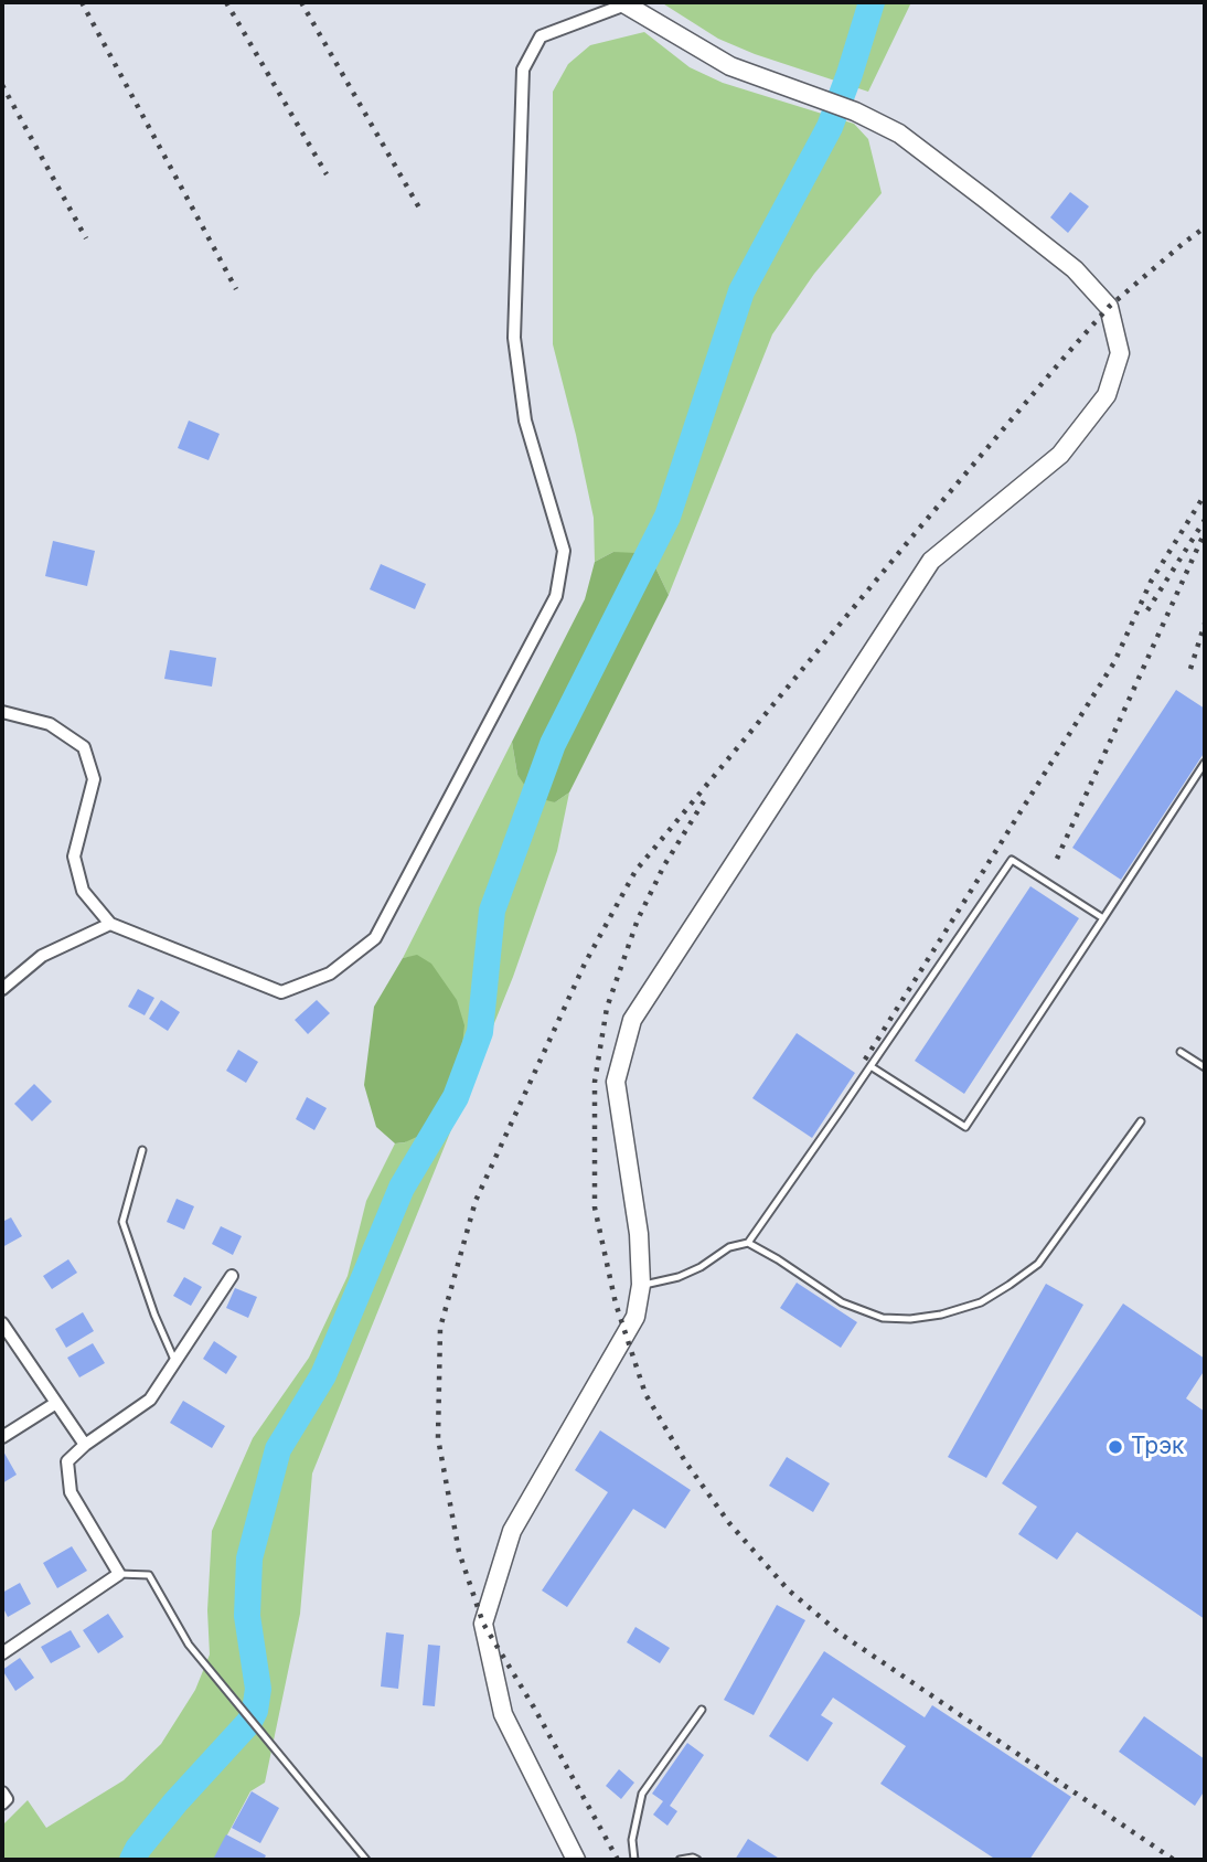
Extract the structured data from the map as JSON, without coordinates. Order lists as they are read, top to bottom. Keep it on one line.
{"places":["Трэк"]}
